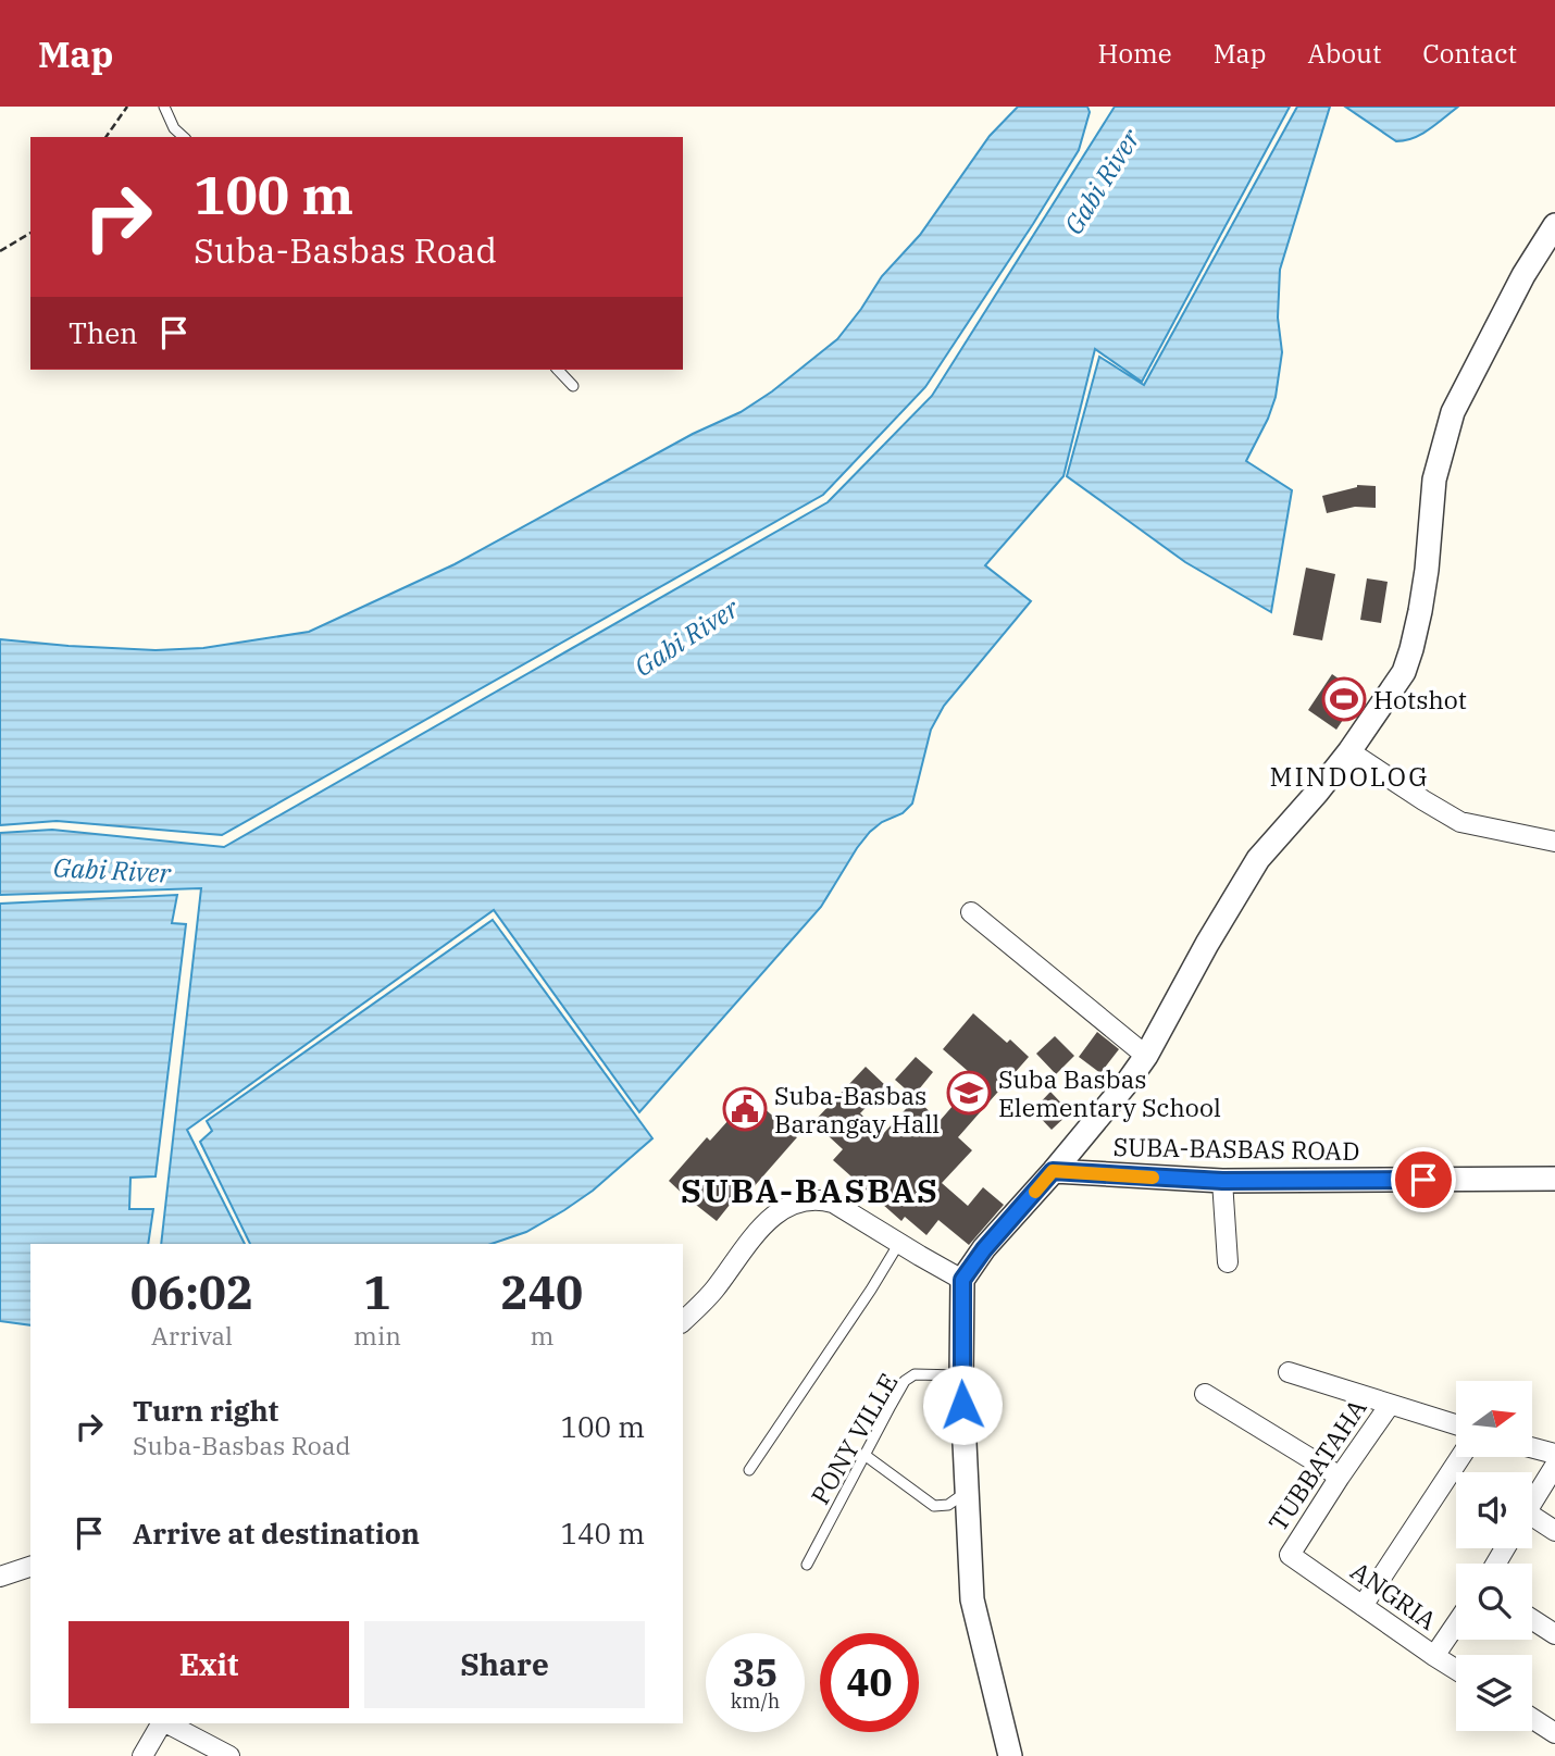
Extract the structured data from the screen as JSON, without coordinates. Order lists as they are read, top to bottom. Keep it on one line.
{"streets":{"street":["SUBA-BASBAS ROAD","TUBBATAHA","ANGRIA"],"lane":["PONY VILLE"]},"crossings":[["TUBBATAHA","ANGRIA"]],"districts":["MINDOLOG","SUBA-BASBAS"],"water":["Gabi River"],"places":{"sports":["Hotshot"],"school or university":["Suba Basbas Elementary School"],"public building":["Suba-Basbas Barangay Hall"]},"north":"right","page":{"header":"Map","nav":["Home","Map","About","Contact"],"turn":["100 m","Suba-Basbas Road"],"then":"Then","eta":["06:02","Arrival","1","min","240","m"],"list":[{"name":"Turn right","note":"Suba-Basbas Road","value":"100 m"},{"name":"Arrive at destination","value":"140 m"}],"buttons":["Exit","Share"],"speed":"35 km/h","limit":"40"}}
